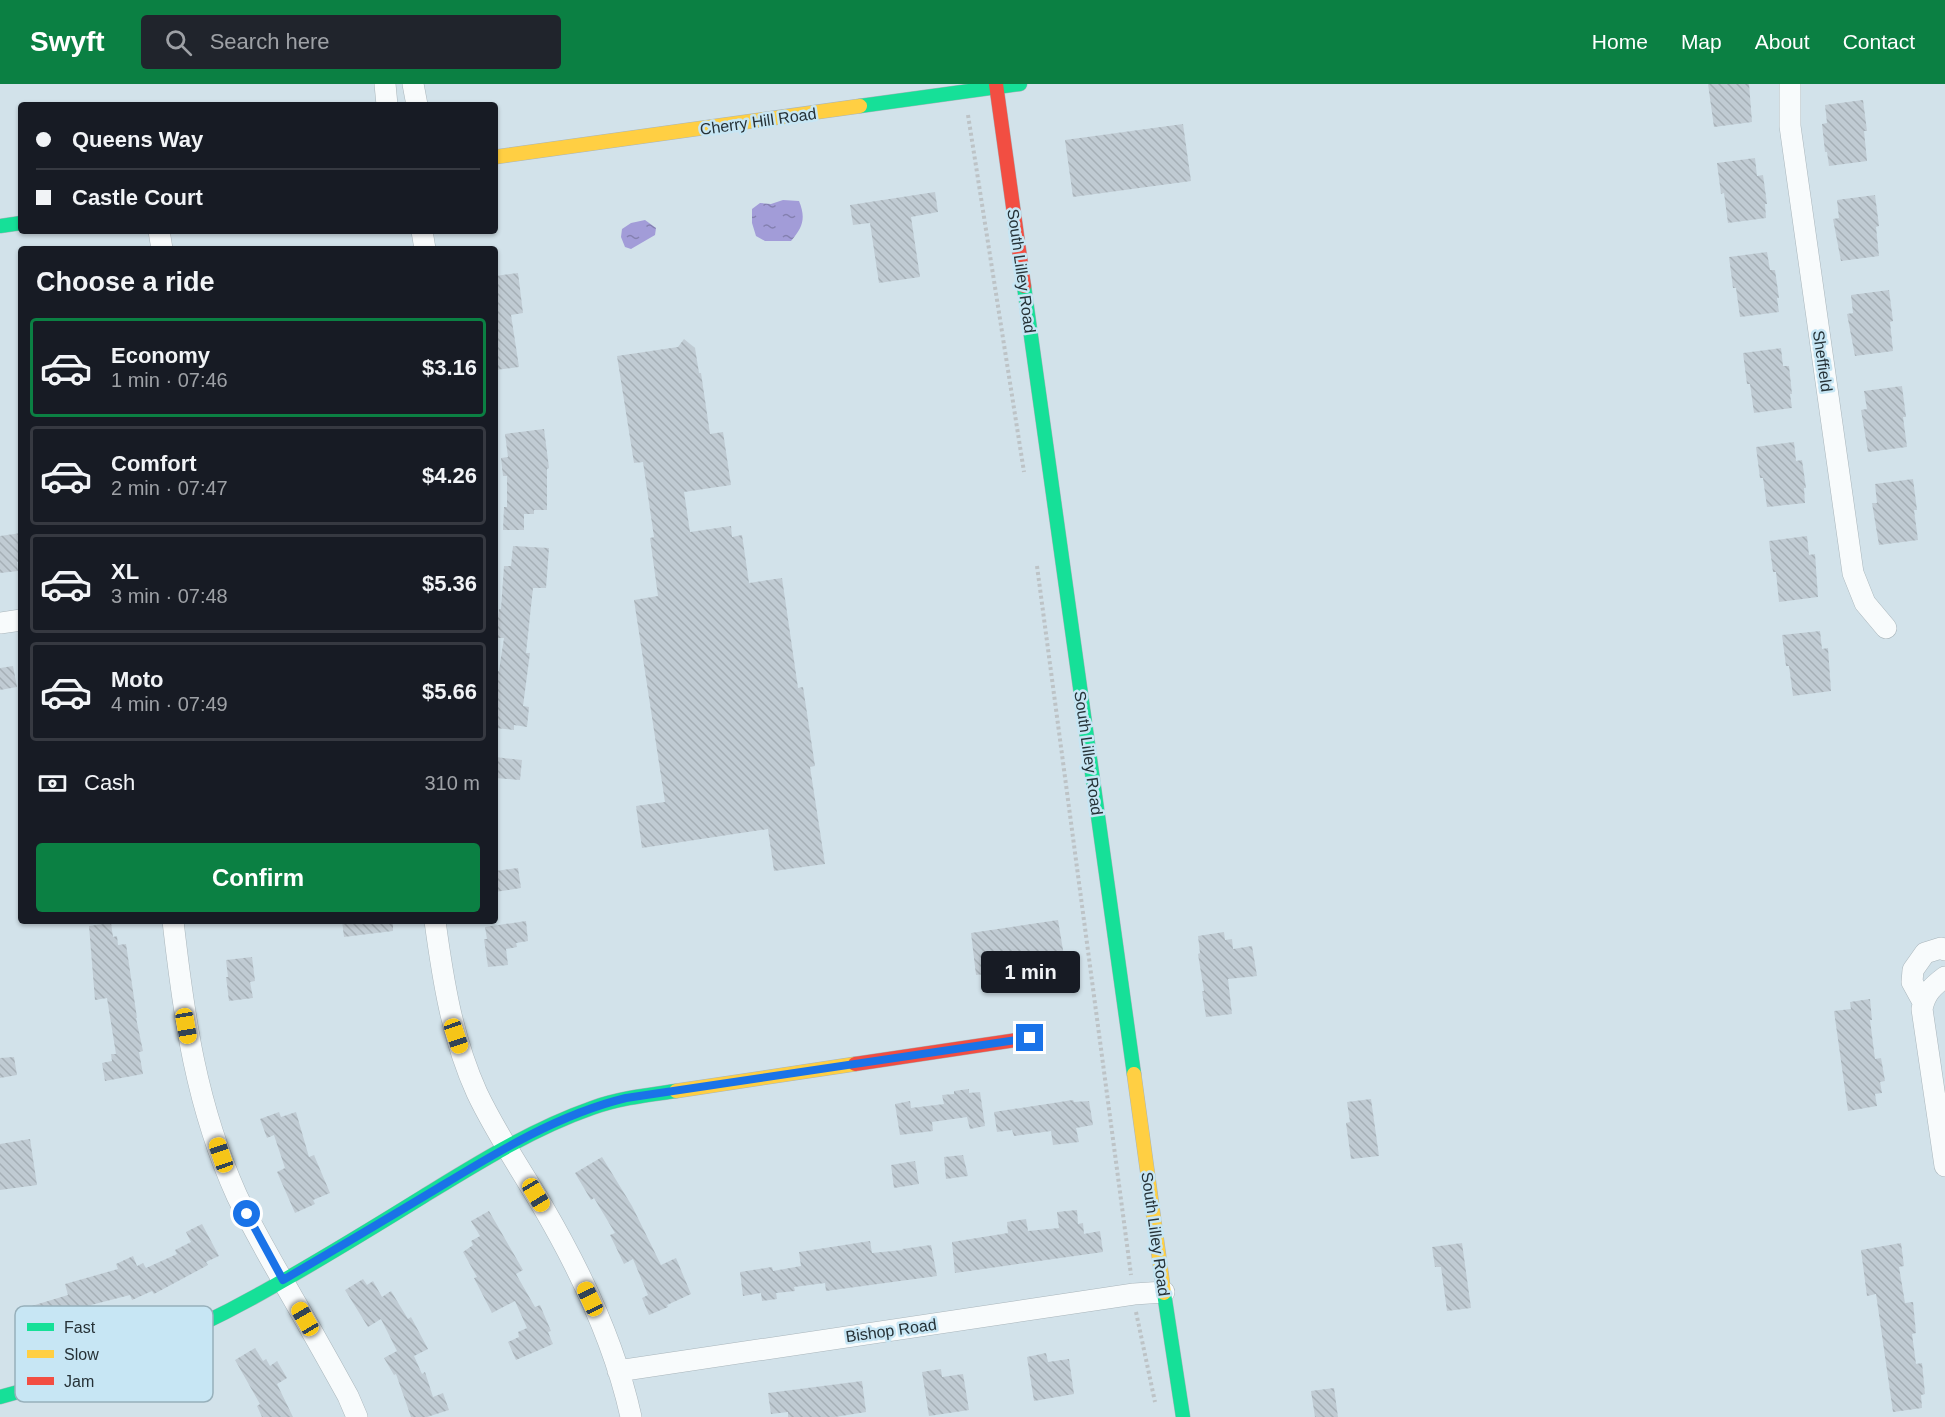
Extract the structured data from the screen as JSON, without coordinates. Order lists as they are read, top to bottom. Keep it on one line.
{"streets":{"street":["Cherry Hill Road","South Lilley Road","Sheffield","Bishop Road"]},"crossings":[["Cherry Hill Road","South Lilley Road"],["South Lilley Road","Bishop Road"]],"legend":["Fast","Slow","Jam"],"page":{"header":"Swyft","search":"Search here","nav":["Home","Map","About","Contact"],"banner":["Queens Way","Castle Court"],"heading":"Choose a ride","list":[{"name":"Economy","note":"1 min · 07:46","value":"$3.16"},{"name":"Comfort","note":"2 min · 07:47","value":"$4.26"},{"name":"XL","note":"3 min · 07:48","value":"$5.36"},{"name":"Moto","note":"4 min · 07:49","value":"$5.66"}],"pay":["Cash","310 m"],"buttons":"Confirm","bubble":"1 min"}}
